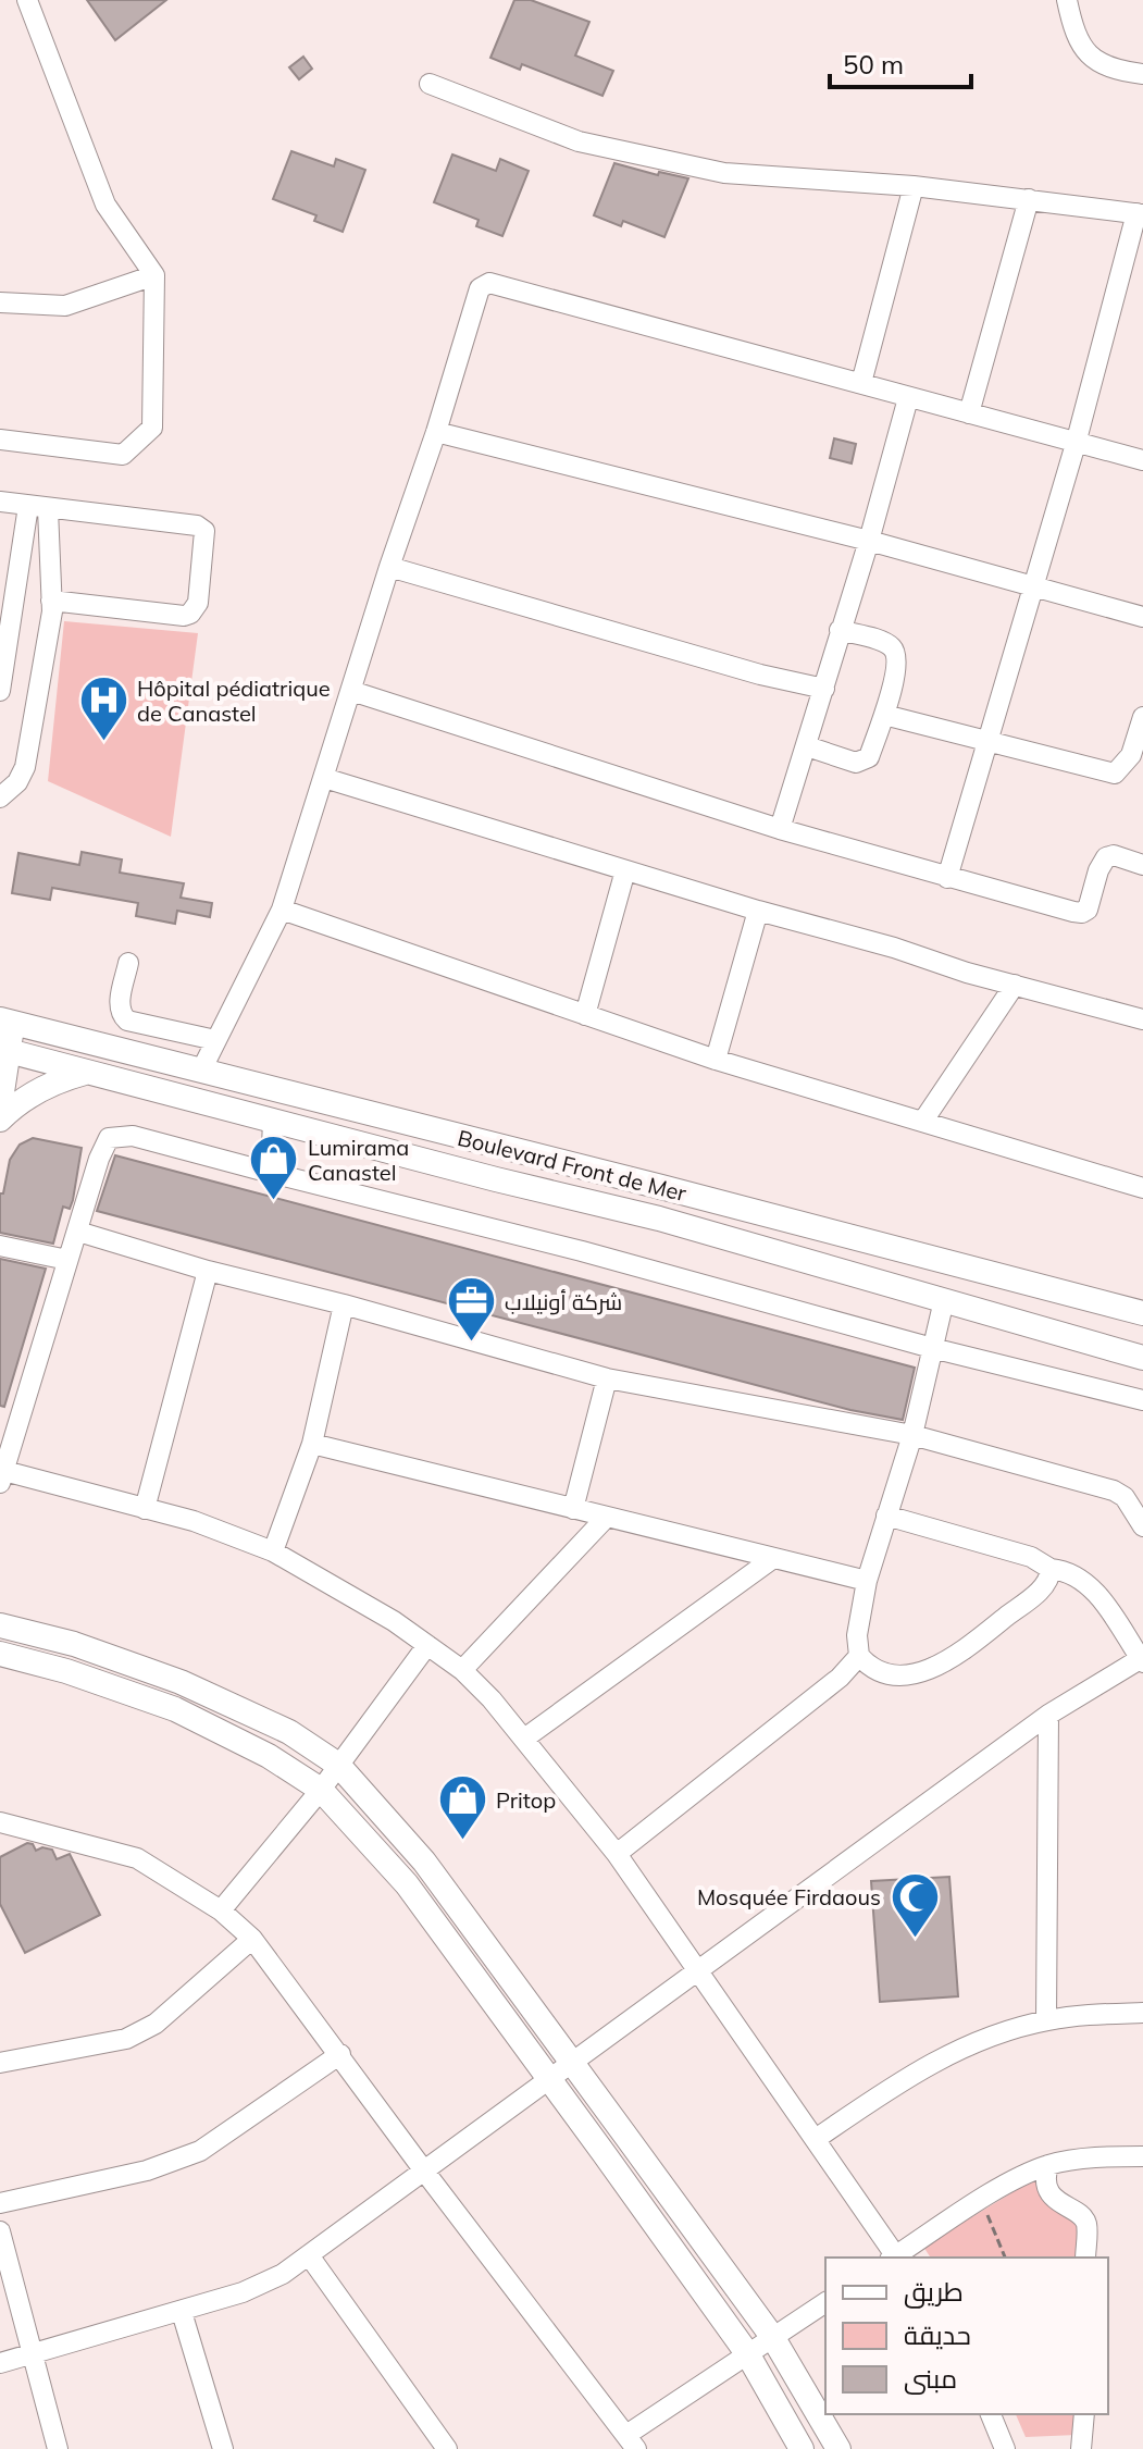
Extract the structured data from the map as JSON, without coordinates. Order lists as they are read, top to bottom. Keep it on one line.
{"streets":{"main road":["Boulevard Front de Mer"]},"places":{"hospital":["Hôpital pédiatrique de Canastel"],"shop":["Lumirama Canastel","Pritop"],"office":["شركة أونيلاب"],"mosque":["Mosquée Firdaous"]},"legend":["طريق","حديقة","مبنى"],"scale_bar":"50 m"}
